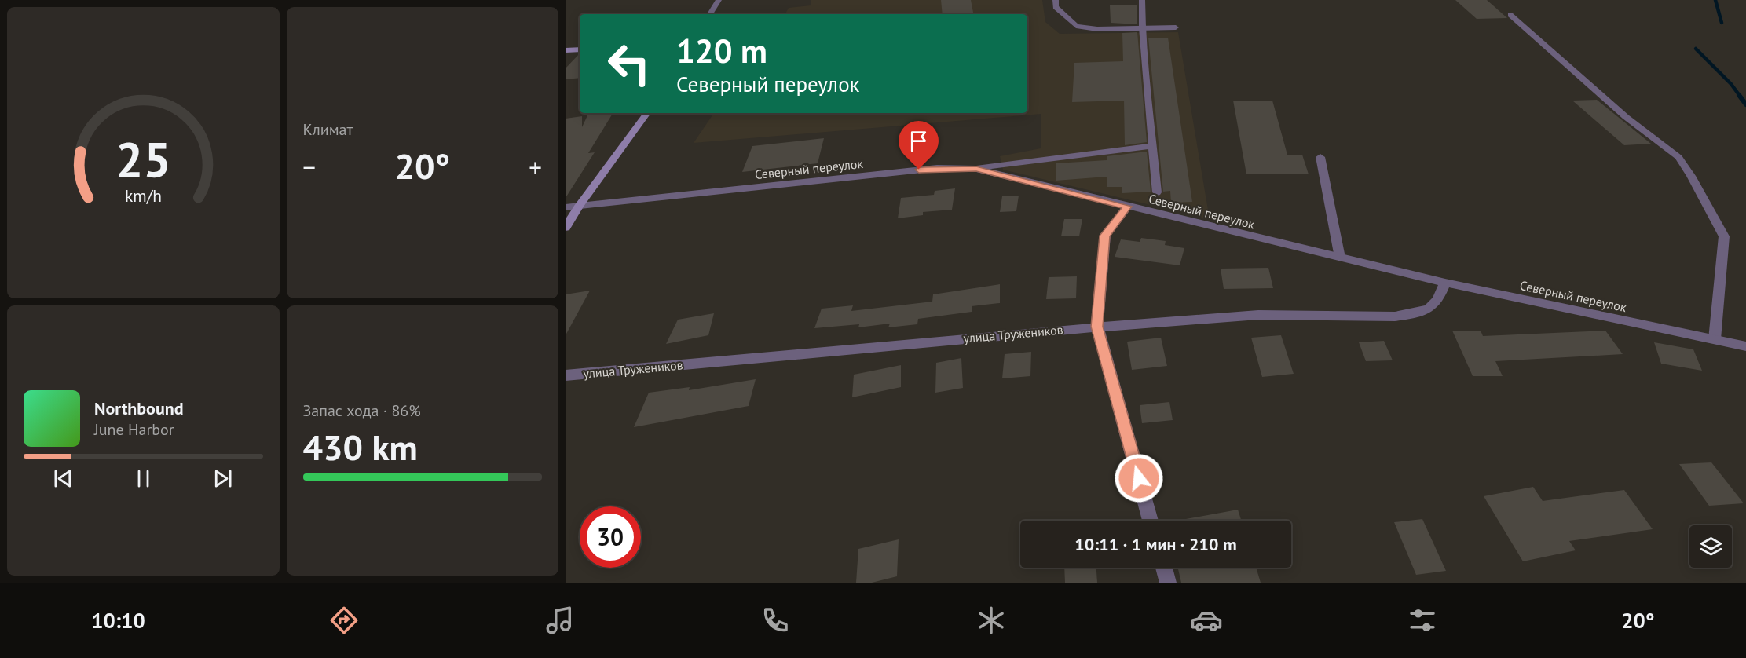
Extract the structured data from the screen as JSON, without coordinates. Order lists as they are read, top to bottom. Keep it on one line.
{"streets":{"street":["Северный переулок","улица Тружеников"]},"crossings":[["Северный переулок","улица Тружеников"]],"page":{"tile":["Климат",["Запас хода · 86%","430 km"]],"turn":["120 m","Северный переулок"],"heat":["−","20°","+"],"song":["Northbound","June Harbor"],"limit":"30","trip":"10:11 · 1 мин · 210 m","tabs":["10:10","20°"],"gauge":["25","km/h"]}}
